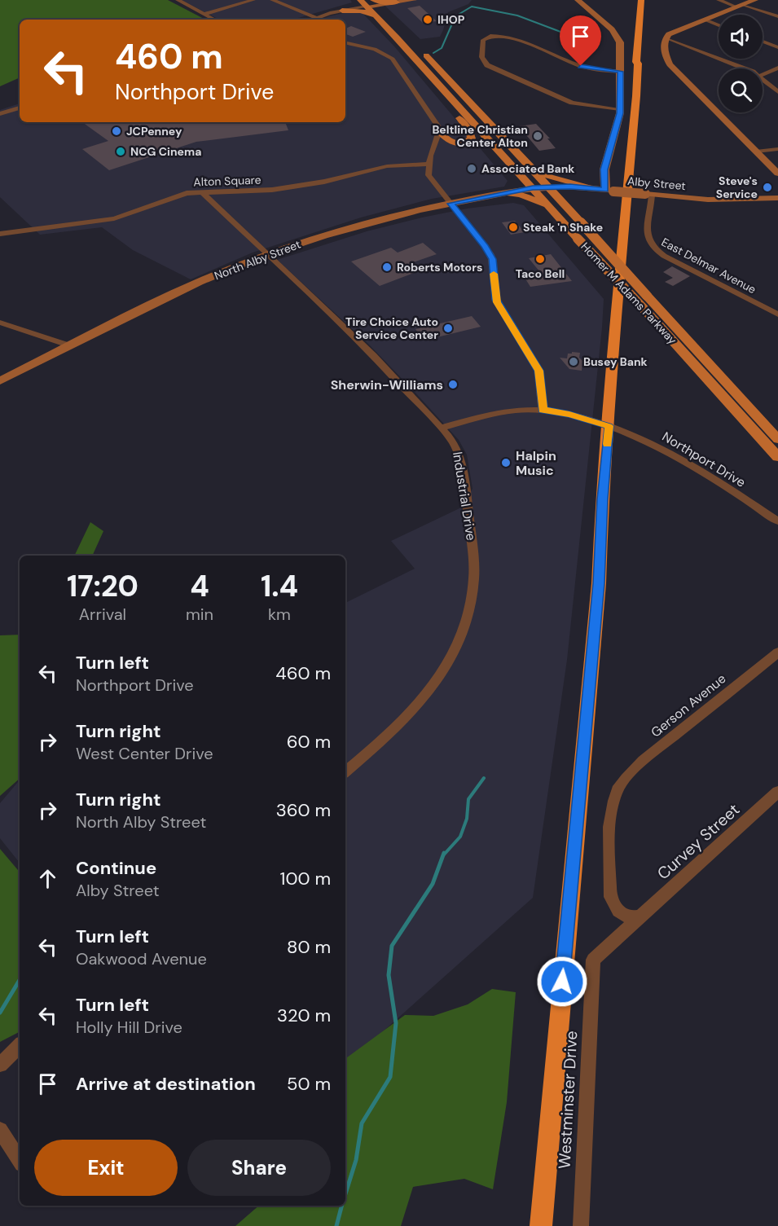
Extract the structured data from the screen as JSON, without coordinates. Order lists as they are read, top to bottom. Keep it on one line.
{"streets":{"main road":["Homer M Adams Parkway"],"street":["Alton Square","Alby Street","North Alby Street","East Delmar Avenue","Northport Drive","Industrial Drive","Gerson Avenue","Curvey Street","Westminster Drive"]},"crossings":[["Alton Square","Industrial Drive"],["Alby Street","North Alby Street"],["Alby Street","East Delmar Avenue"],["Alby Street","Homer M Adams Parkway"],["North Alby Street","Homer M Adams Parkway"],["North Alby Street","Industrial Drive"],["Northport Drive","Industrial Drive"],["Gerson Avenue","Curvey Street"],["Gerson Avenue","Westminster Drive"],["Curvey Street","Westminster Drive"]],"places":["IHOP","JCPenney","Beltline Christian Center Alton","NCG Cinema","Associated Bank","Steve's Service","Steak 'n Shake","Taco Bell","Roberts Motors","Tire Choice Auto Service Center","Busey Bank","Sherwin-Williams","Halpin Music"],"page":{"turn":["460 m","Northport Drive"],"eta":["17:20","Arrival","4","min","1.4","km"],"list":[{"name":"Turn left","note":"Northport Drive","value":"460 m"},{"name":"Turn right","note":"West Center Drive","value":"60 m"},{"name":"Turn right","note":"North Alby Street","value":"360 m"},{"name":"Continue","note":"Alby Street","value":"100 m"},{"name":"Turn left","note":"Oakwood Avenue","value":"80 m"},{"name":"Turn left","note":"Holly Hill Drive","value":"320 m"},{"name":"Arrive at destination","value":"50 m"}],"buttons":["Exit","Share"]}}
